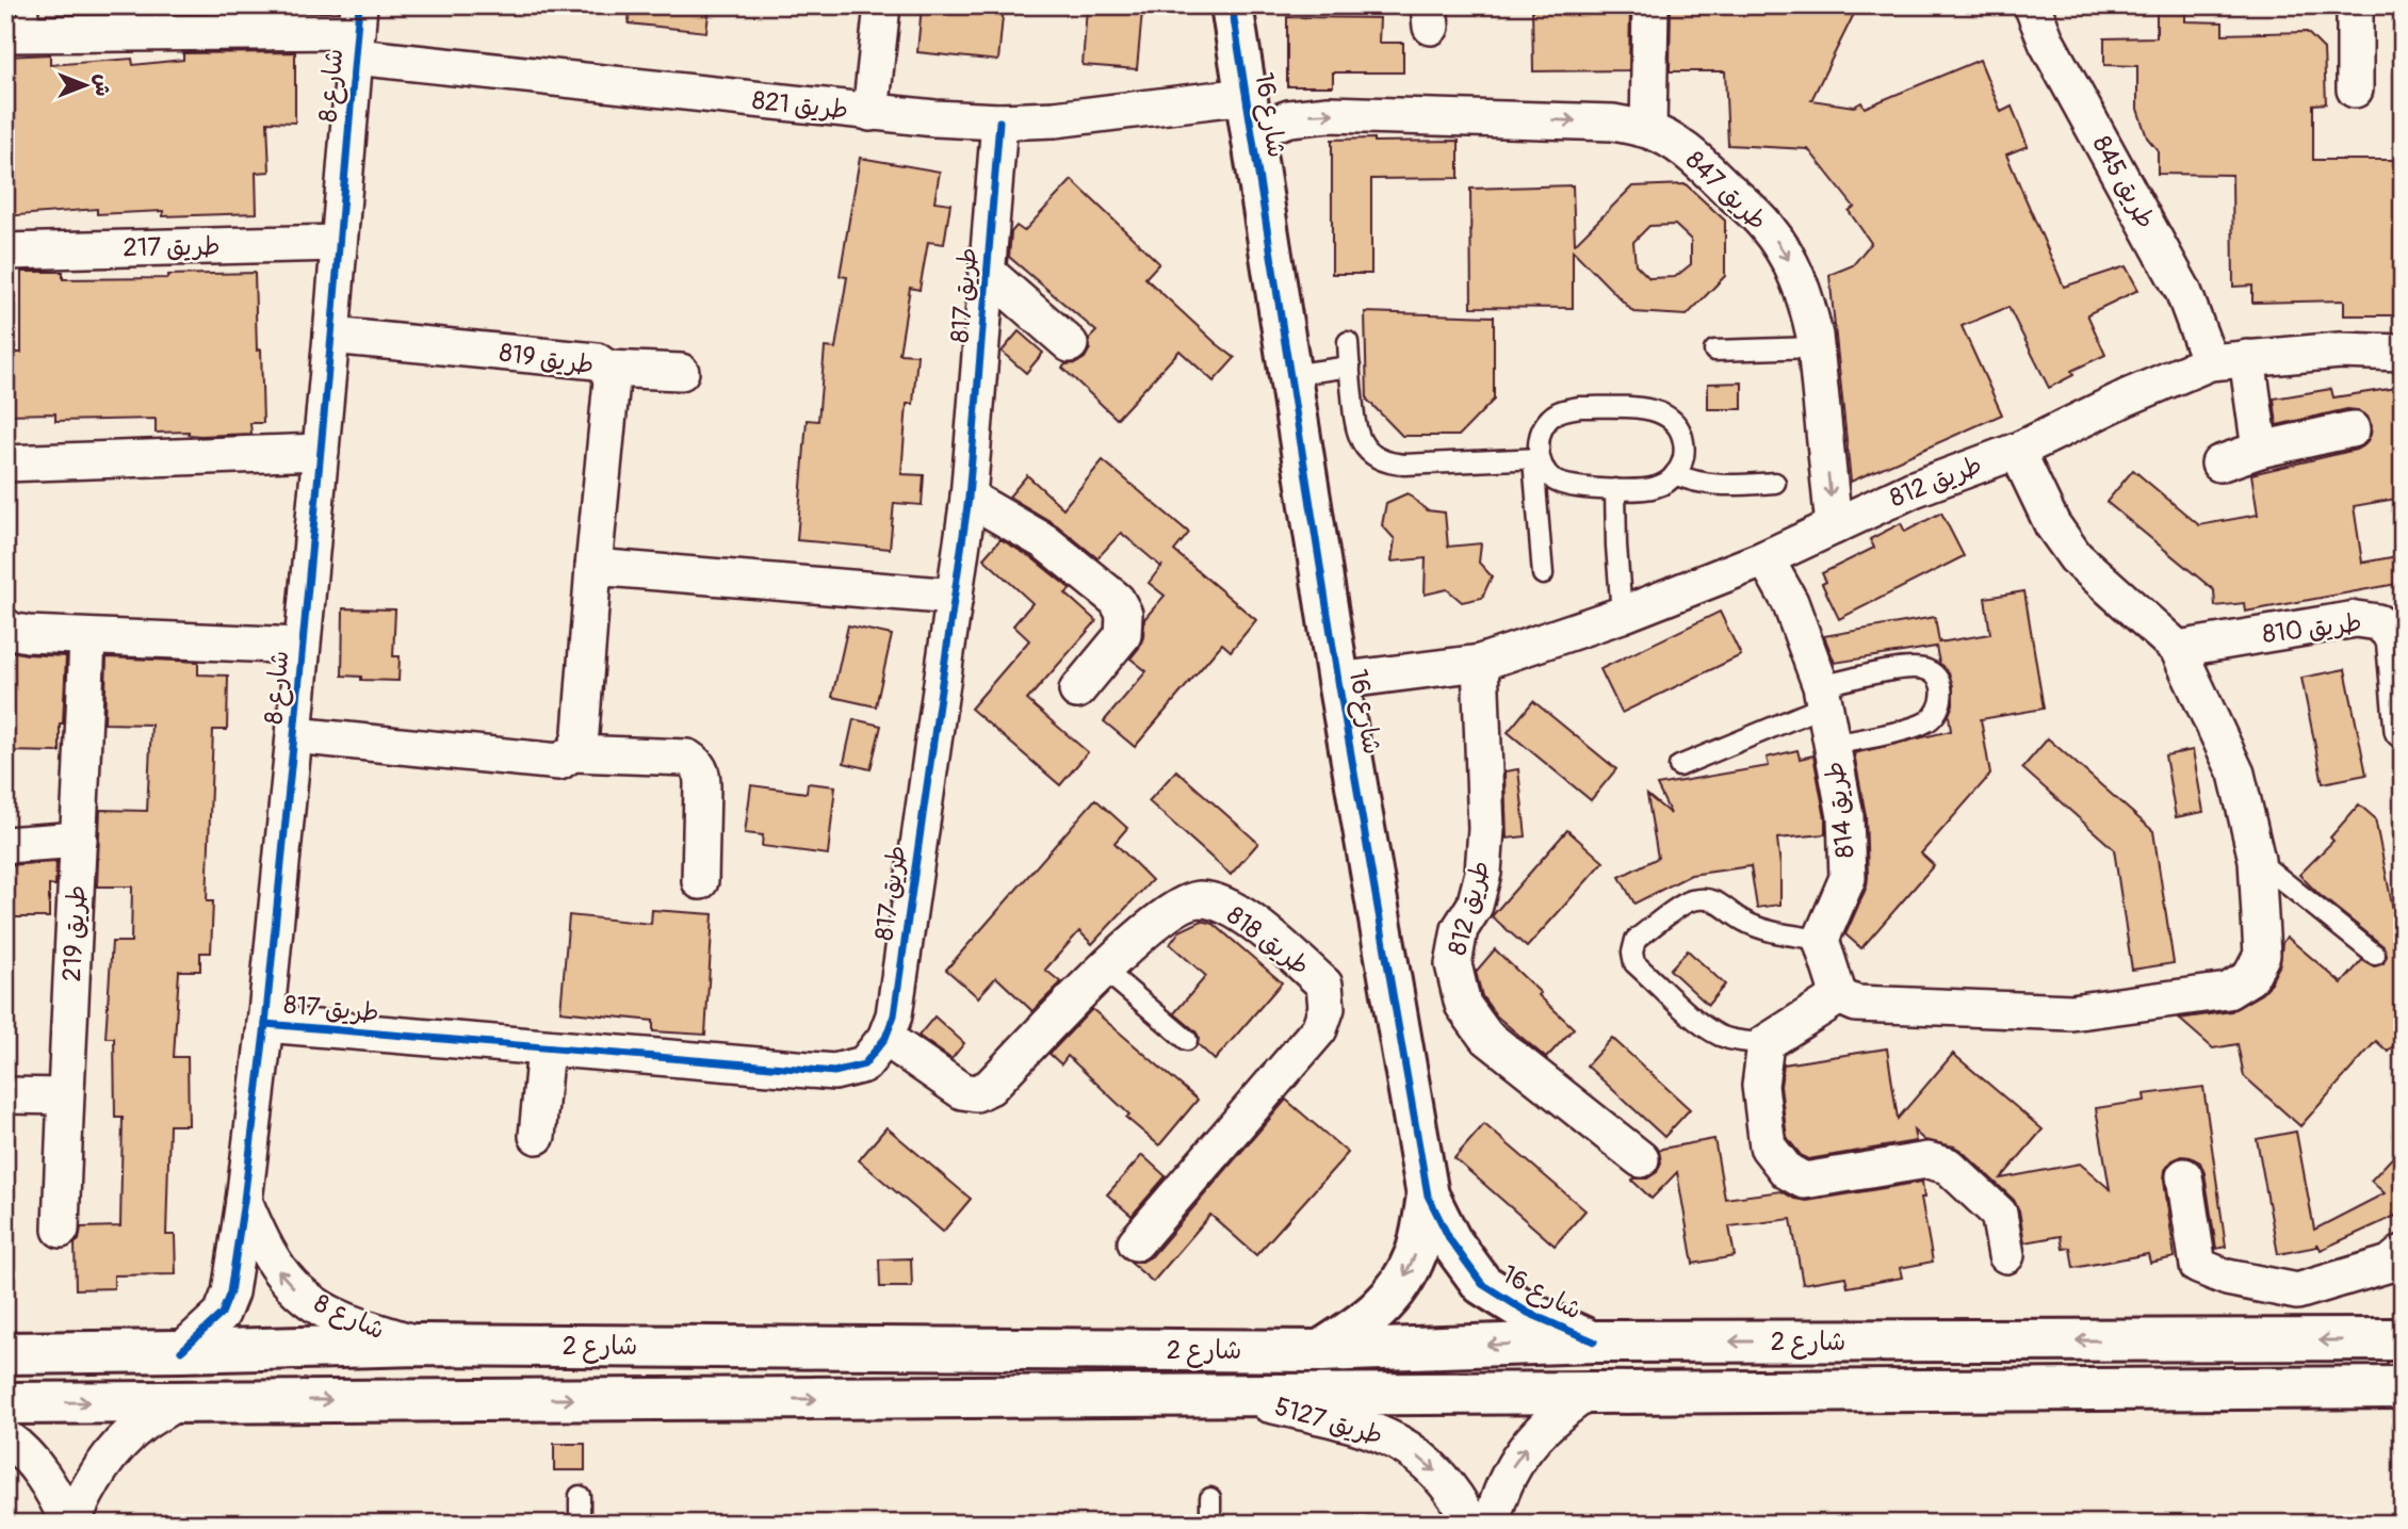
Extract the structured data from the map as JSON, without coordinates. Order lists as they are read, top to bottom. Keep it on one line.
{"streets":{"main road":["شارع 16","شارع 2"],"street":["شارع 8","طريق 821","طريق 845","طريق 847","طريق 217","طريق 817","طريق 819","طريق 812","طريق 810","طريق 814","طريق 219","طريق 818","طريق 5127"]},"crossings":[["شارع 8","طريق 821"],["شارع 8","طريق 217"],["شارع 8","طريق 817"],["شارع 8","طريق 819"],["شارع 8","شارع 2"],["طريق 821","شارع 16"],["طريق 821","طريق 847"],["طريق 821","طريق 817"],["شارع 16","طريق 847"],["شارع 16","طريق 812"],["شارع 16","شارع 2"],["طريق 845","طريق 812"],["طريق 847","طريق 812"],["طريق 817","طريق 818"],["طريق 812","طريق 814"],["شارع 2","طريق 5127"]],"one_way":["طريق 847","طريق 5127"],"north":"right"}
